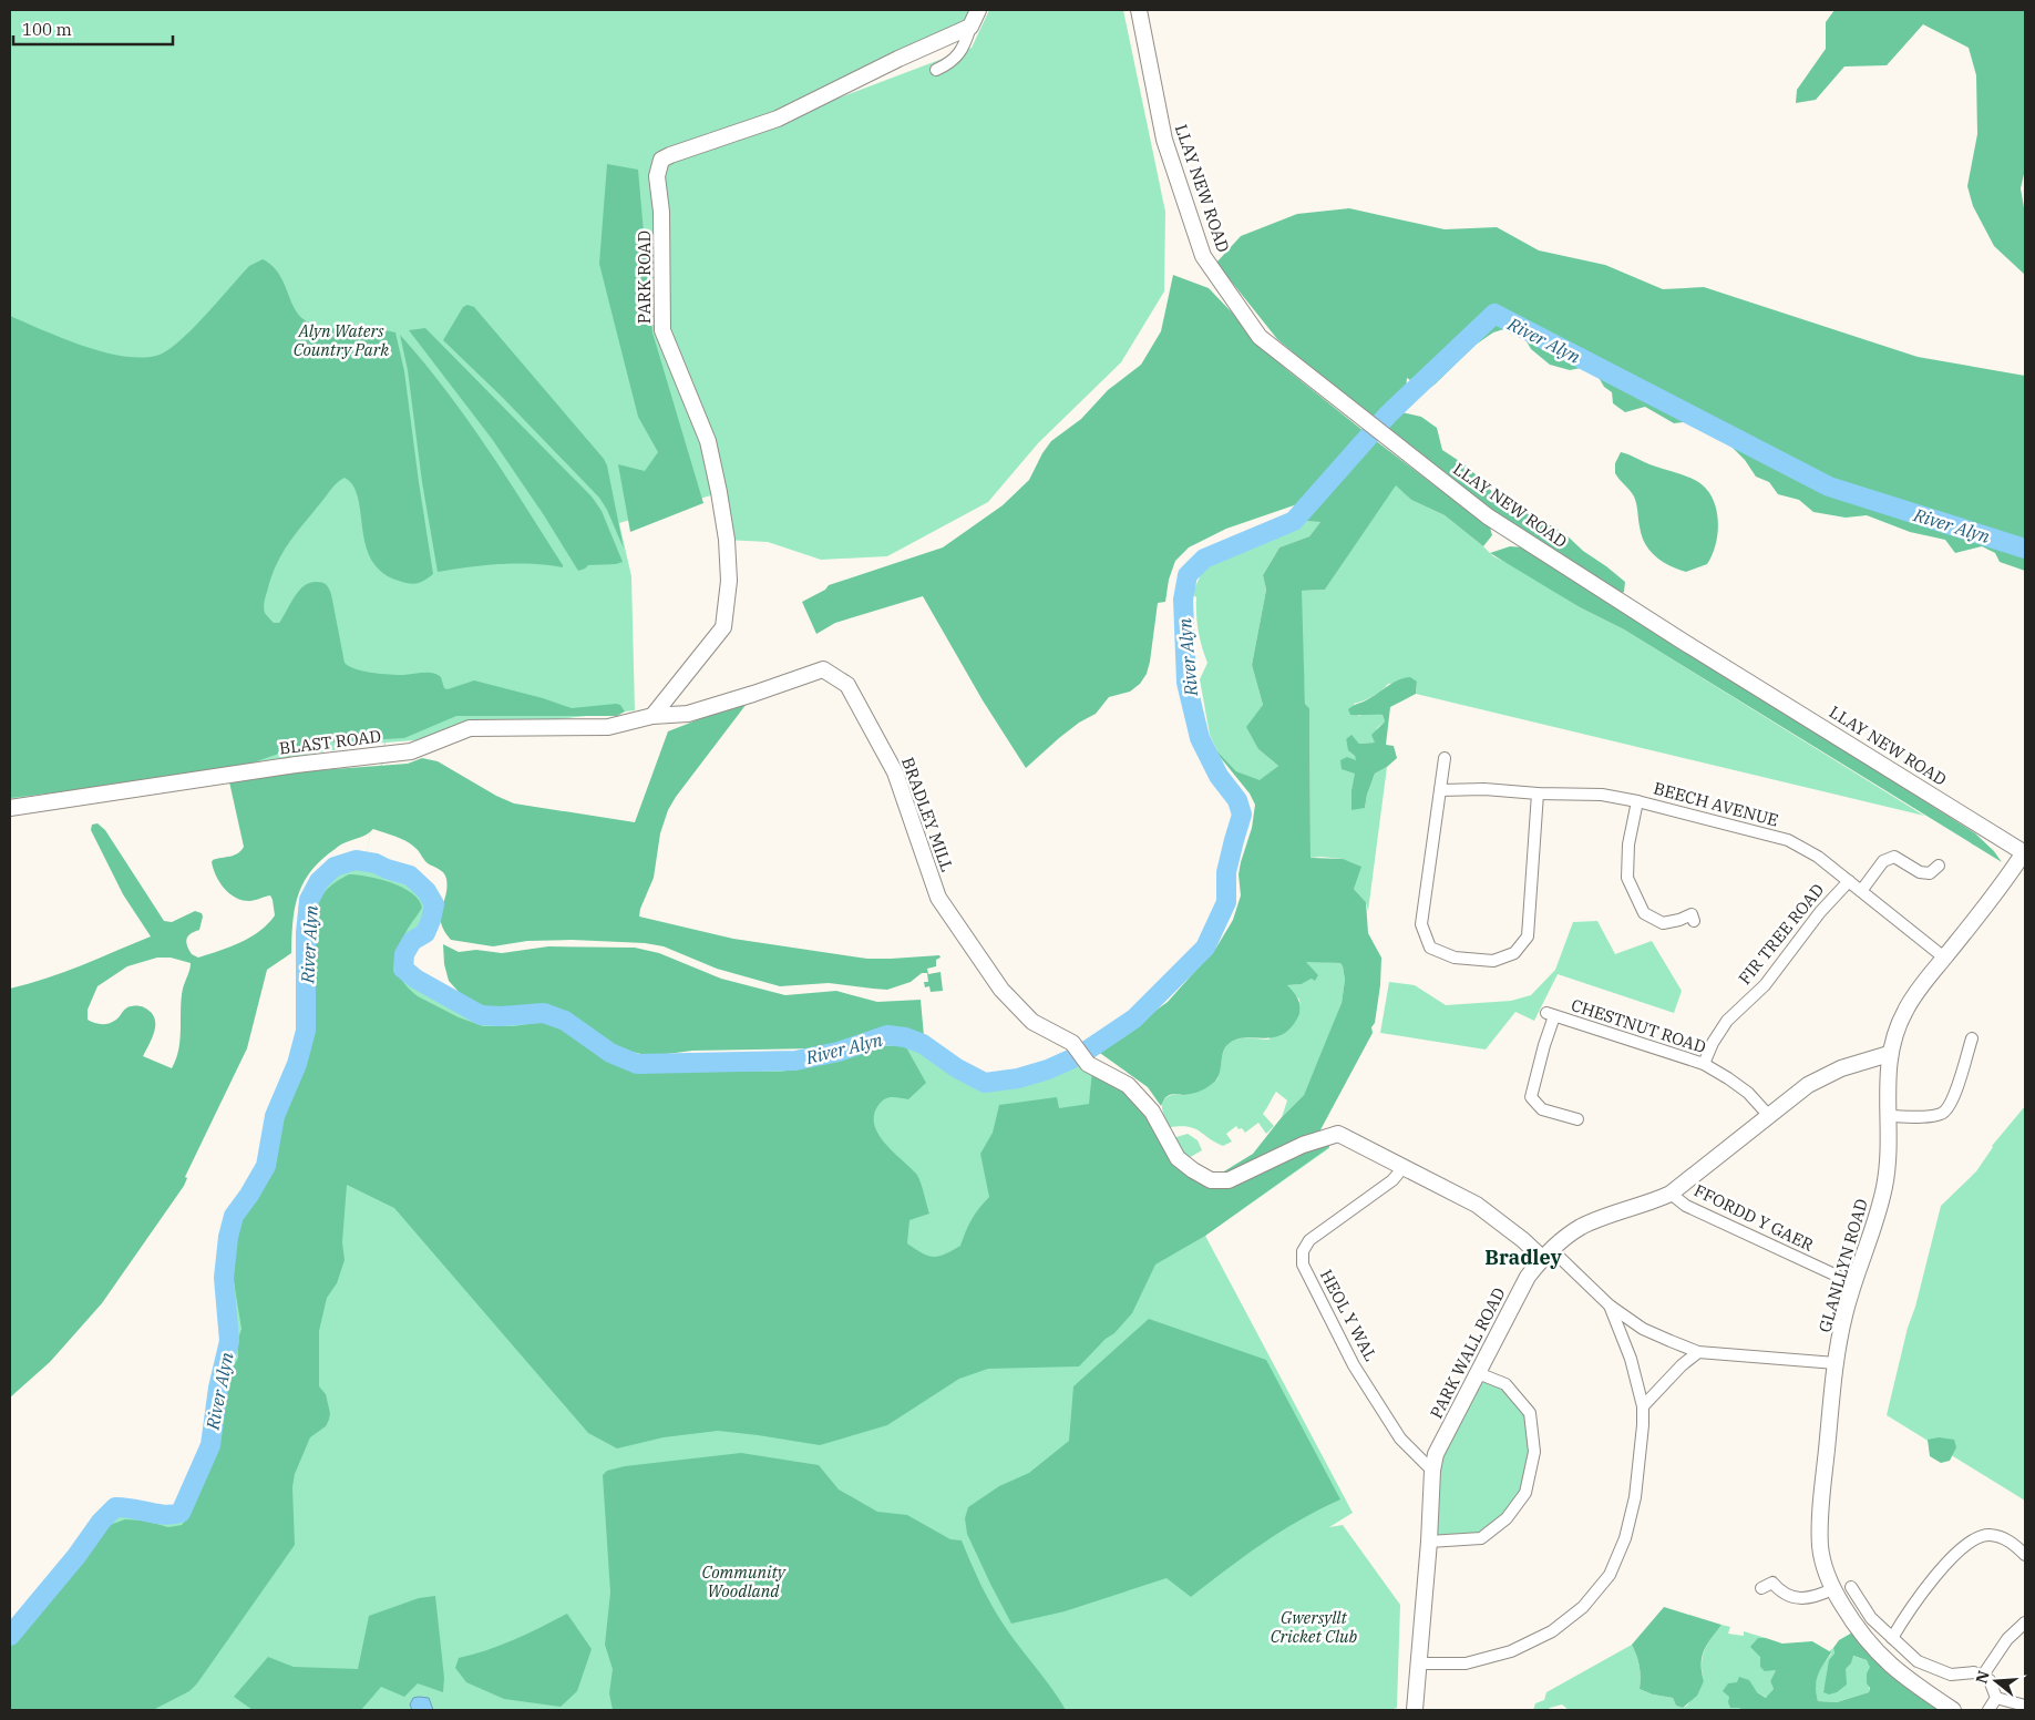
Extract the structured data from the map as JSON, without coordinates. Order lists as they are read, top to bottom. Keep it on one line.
{"streets":{"street":["LLAY NEW ROAD","PARK ROAD","BLAST ROAD","BEECH AVENUE","BRADLEY MILL","FIR TREE ROAD","CHESTNUT ROAD","FFORDD Y GAER","GLANLLYN ROAD","HEOL Y WAL","PARK WALL ROAD"]},"crossings":[["LLAY NEW ROAD","GLANLLYN ROAD"],["PARK ROAD","BLAST ROAD"],["PARK ROAD","BRADLEY MILL"],["BLAST ROAD","BRADLEY MILL"],["BEECH AVENUE","FIR TREE ROAD"],["BEECH AVENUE","GLANLLYN ROAD"],["BRADLEY MILL","HEOL Y WAL"],["FIR TREE ROAD","CHESTNUT ROAD"],["CHESTNUT ROAD","PARK WALL ROAD"],["FFORDD Y GAER","GLANLLYN ROAD"],["FFORDD Y GAER","PARK WALL ROAD"],["GLANLLYN ROAD","PARK WALL ROAD"],["HEOL Y WAL","PARK WALL ROAD"]],"districts":["Bradley"],"water":["River Alyn"],"parks":["Alyn Waters Country Park","Community Woodland","Gwersyllt Cricket Club"],"scale_bar":"100 m","north":"left"}
